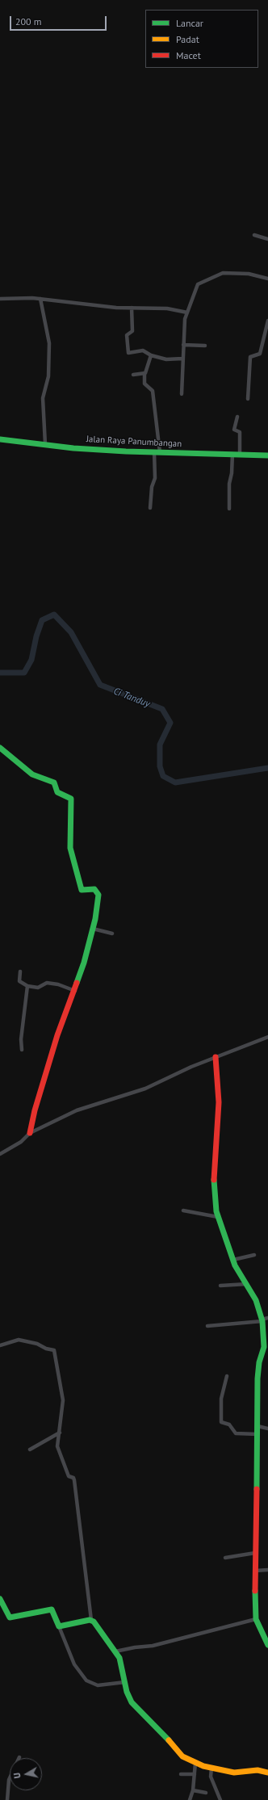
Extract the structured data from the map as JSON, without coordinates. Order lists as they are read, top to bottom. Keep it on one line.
{"streets":{"street":["Jalan Raya Panumbangan"]},"water":["Ci Tanduy"],"legend":["Lancar","Padat","Macet"],"scale_bar":"200 m","north":"left"}
